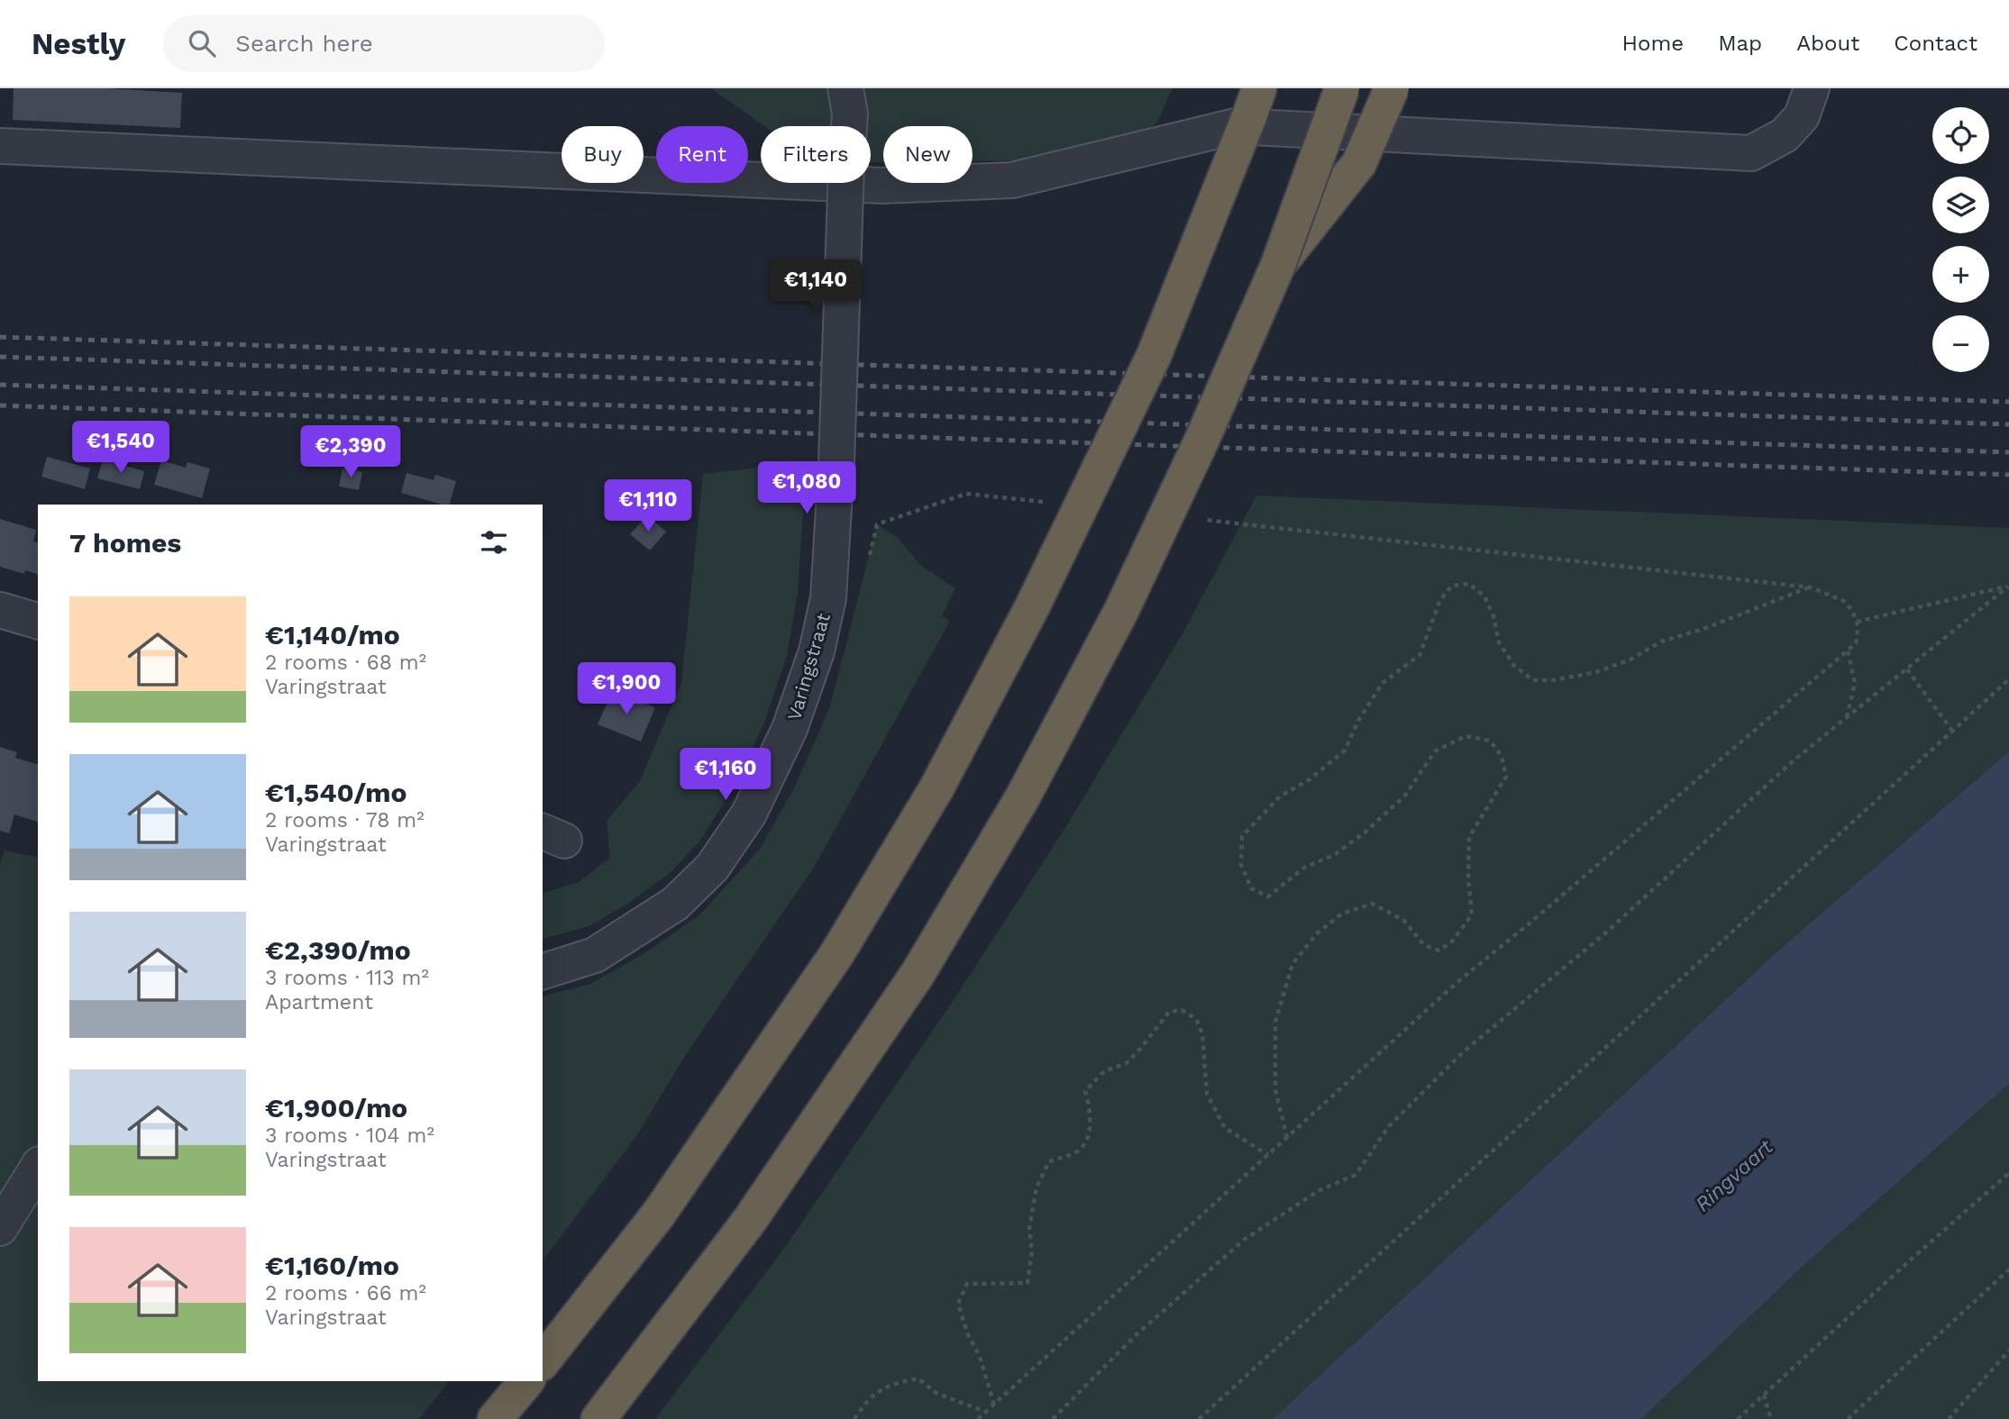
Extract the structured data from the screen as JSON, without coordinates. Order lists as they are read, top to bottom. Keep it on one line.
{"streets":{"street":["Varingstraat"]},"water":["Ringvaart"],"page":{"header":"Nestly","search":"Search here","nav":["Home","Map","About","Contact"],"map_buttons":["+","−"],"chip":["Buy","Rent","Filters","New"],"price":["€1,140","€1,540","€2,390","€1,080","€1,110","€1,900","€1,160"],"heading":"7 homes","list":[{"name":"€1,140/mo","note":"2 rooms · 68 m² · Varingstraat"},{"name":"€1,540/mo","note":"2 rooms · 78 m² · Varingstraat"},{"name":"€2,390/mo","note":"3 rooms · 113 m² · Apartment"},{"name":"€1,900/mo","note":"3 rooms · 104 m² · Varingstraat"},{"name":"€1,160/mo","note":"2 rooms · 66 m² · Varingstraat"}]}}
